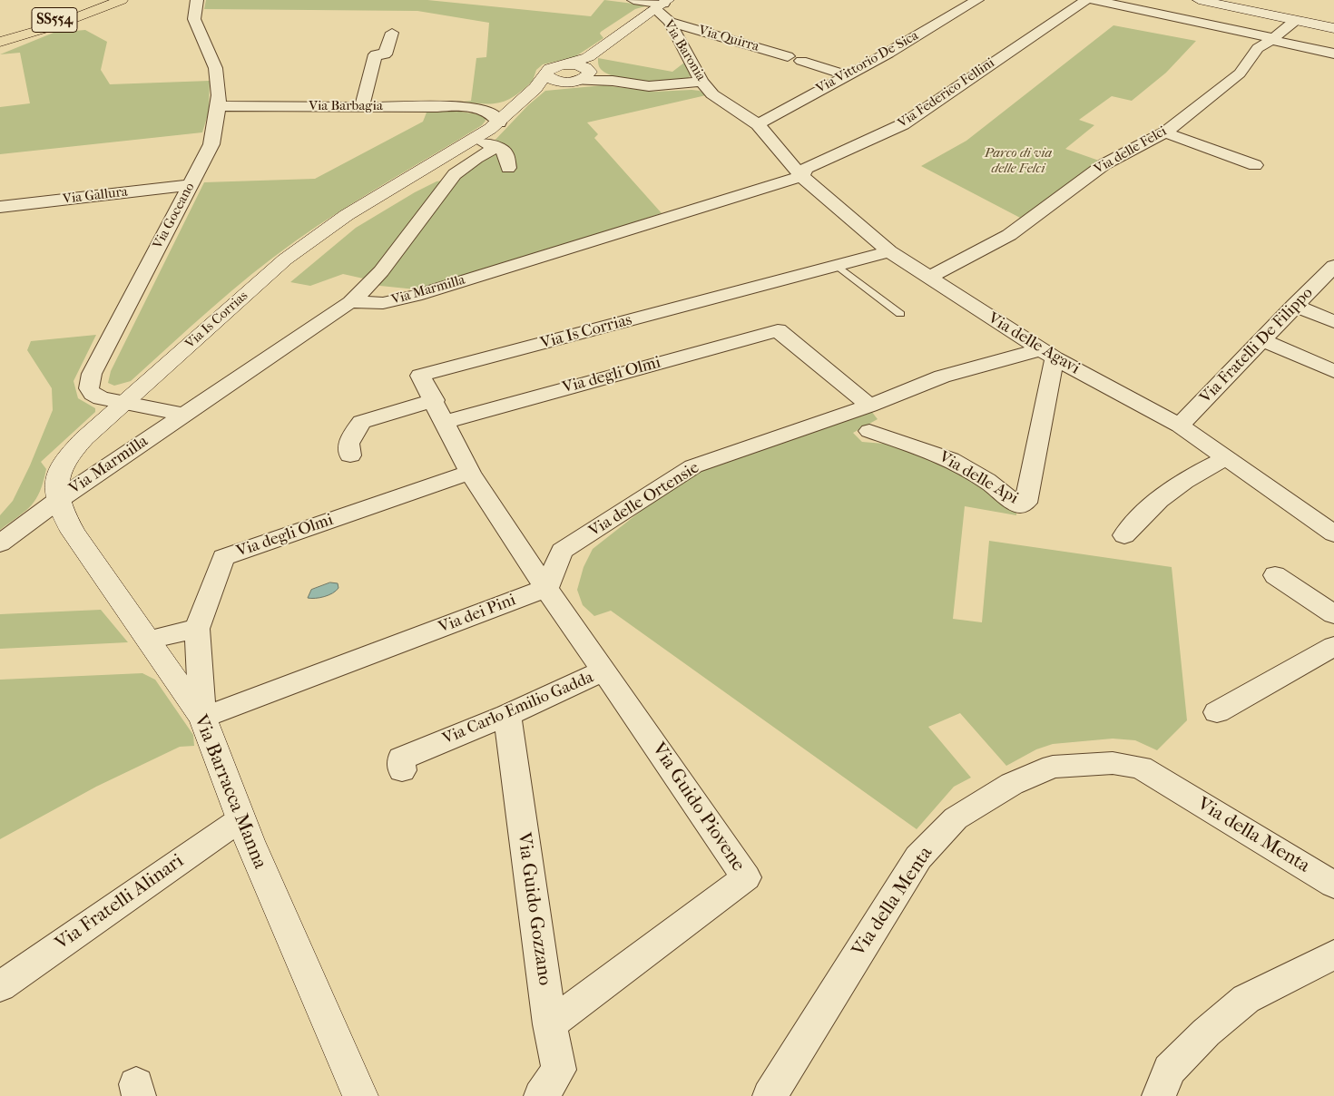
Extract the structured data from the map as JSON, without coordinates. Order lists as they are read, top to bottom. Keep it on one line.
{"streets":{"highway":["SS554"],"street":["Via Quirra","Via Baronia","Via Vittorio De Sica","Via Federico Fellini","Via Barbagia","Via delle Felci","Via Gallura","Via Goceano","Via Marmilla","Via Is Corrias","Via delle Agavi","Via Fratelli De Filippo","Via degli Olmi","Via delle Api","Via delle Ortensie","Via dei Pini","Via Carlo Emilio Gadda","Via Barracca Manna","Via Guido Piovene","Via della Menta","Via Fratelli Alinari","Via Guido Gozzano"]},"crossings":[["Via Quirra","Via Baronia"],["Via Quirra","Via Vittorio De Sica"],["Via Baronia","Via Vittorio De Sica"],["Via Baronia","Via delle Agavi"],["Via Vittorio De Sica","Via delle Agavi"],["Via Federico Fellini","Via Marmilla"],["Via Federico Fellini","Via delle Agavi"],["Via Barbagia","Via Goceano"],["Via delle Felci","Via delle Agavi"],["Via Gallura","Via Goceano"],["Via Goceano","Via Is Corrias"],["Via Marmilla","Via Is Corrias"],["Via Marmilla","Via Barracca Manna"],["Via Is Corrias","Via delle Agavi"],["Via Is Corrias","Via Barracca Manna"],["Via delle Agavi","Via Fratelli De Filippo"],["Via delle Agavi","Via delle Api"],["Via delle Agavi","Via delle Ortensie"],["Via degli Olmi","Via delle Ortensie"],["Via degli Olmi","Via dei Pini"],["Via degli Olmi","Via Barracca Manna"],["Via delle Api","Via delle Ortensie"],["Via delle Ortensie","Via dei Pini"],["Via delle Ortensie","Via Carlo Emilio Gadda"],["Via dei Pini","Via Carlo Emilio Gadda"],["Via dei Pini","Via Barracca Manna"],["Via Carlo Emilio Gadda","Via Guido Piovene"],["Via Carlo Emilio Gadda","Via Guido Gozzano"],["Via Barracca Manna","Via Fratelli Alinari"],["Via Guido Piovene","Via Guido Gozzano"]],"parks":["Parco di via delle Felci"]}
